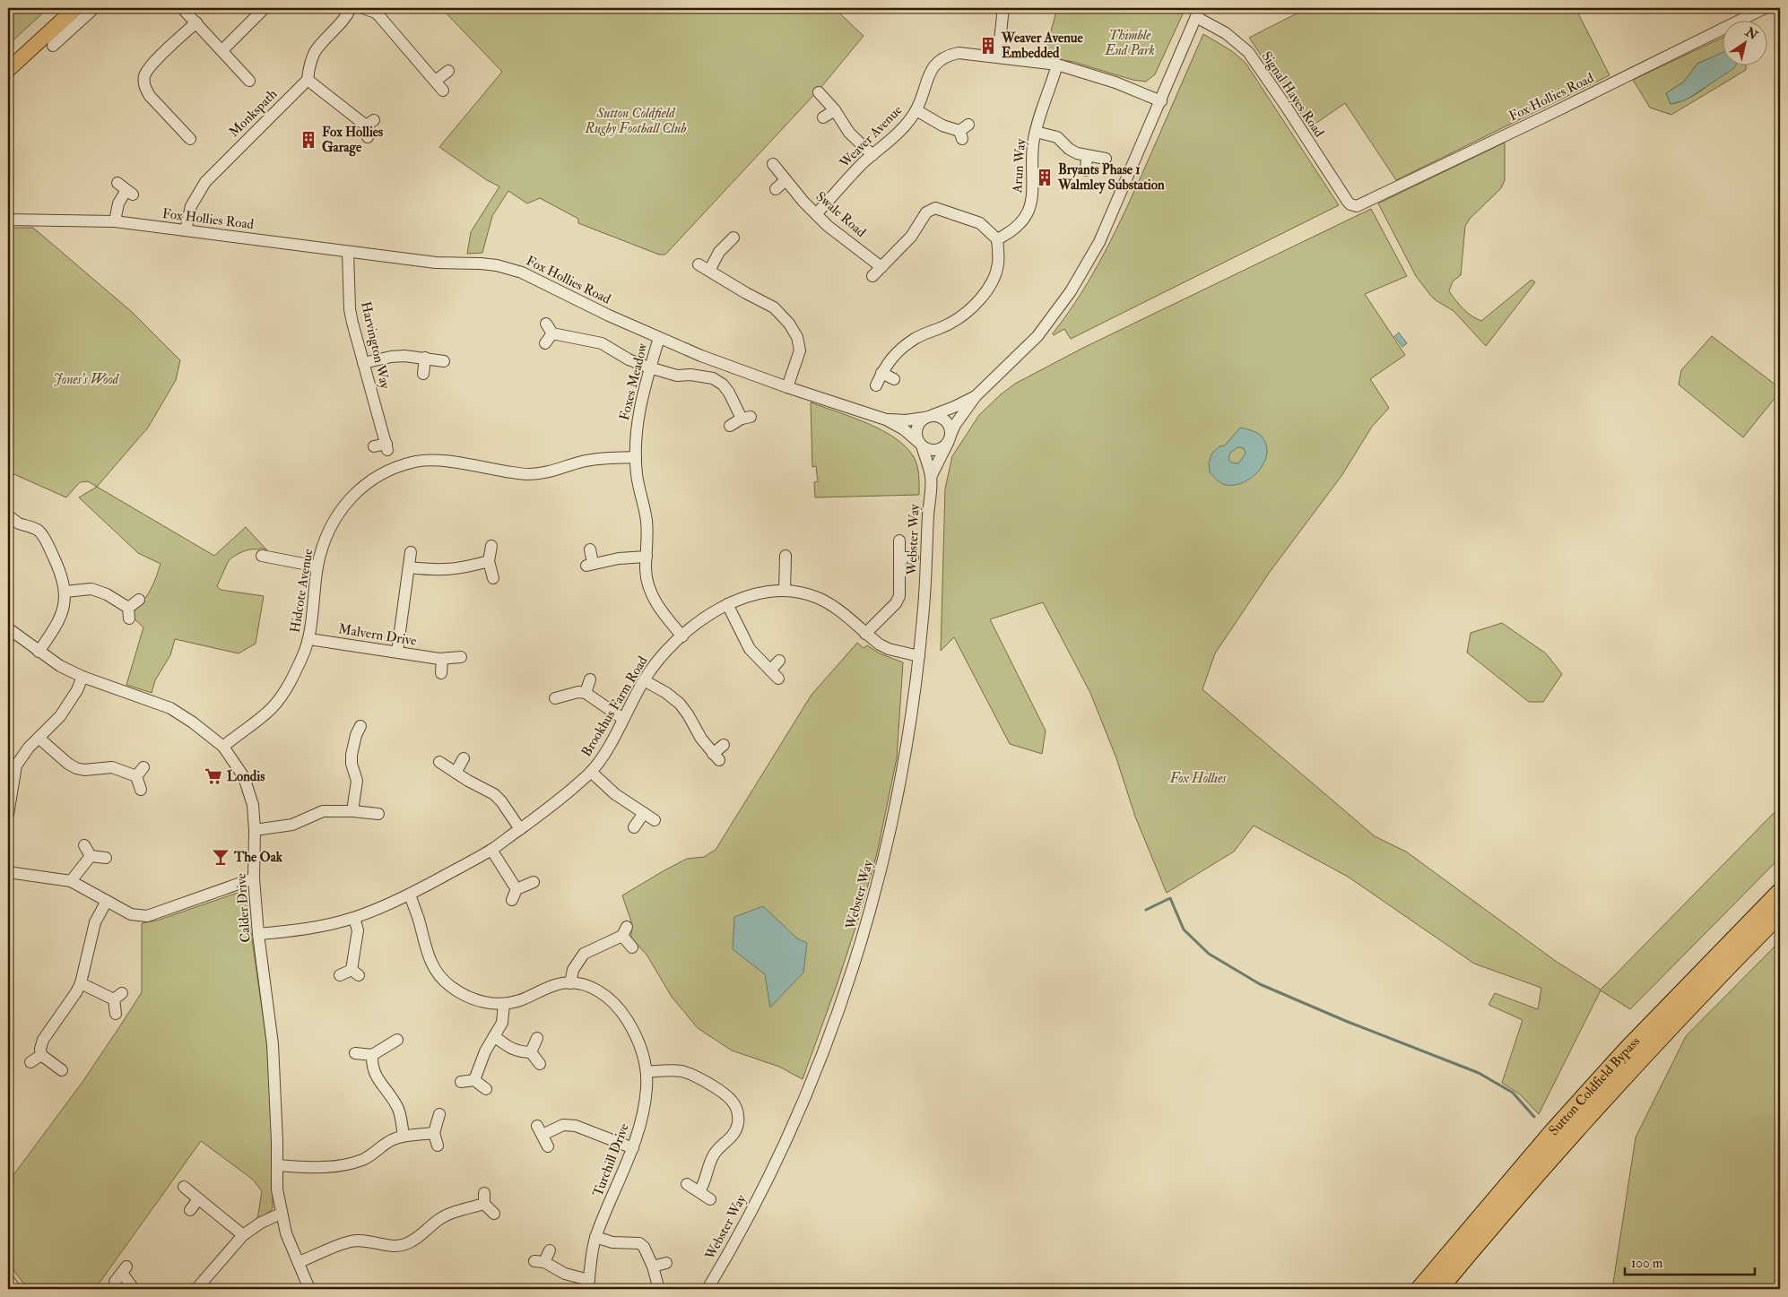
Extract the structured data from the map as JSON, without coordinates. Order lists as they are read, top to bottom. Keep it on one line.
{"streets":{"highway":["Sutton Coldfield Bypass"],"street":["Signal Hayes Road","Fox Hollies Road","Monkspath","Weaver Avenue","Arun Way","Swale Road","Harvington Way","Foxes Meadow","Webster Way","Hidcote Avenue","Malvern Drive","Brookhus Farm Road","Calder Drive","Turchill Drive"]},"crossings":[["Signal Hayes Road","Fox Hollies Road"],["Fox Hollies Road","Monkspath"],["Fox Hollies Road","Harvington Way"],["Fox Hollies Road","Foxes Meadow"],["Fox Hollies Road","Webster Way"],["Weaver Avenue","Arun Way"],["Weaver Avenue","Swale Road"],["Foxes Meadow","Hidcote Avenue"],["Foxes Meadow","Brookhus Farm Road"],["Webster Way","Brookhus Farm Road"],["Hidcote Avenue","Malvern Drive"],["Hidcote Avenue","Calder Drive"],["Brookhus Farm Road","Calder Drive"],["Brookhus Farm Road","Turchill Drive"]],"parks":["Thimble End Park","Sutton Coldfield Rugby Football Club","Jones's Wood","Fox Hollies"],"places":{"building":["Weaver Avenue Embedded","Fox Hollies Garage","Bryants Phase 1 Walmley Substation"],"supermarket":["Londis"],"bar":["The Oak"]},"scale_bar":"100 m","north":"top right"}
